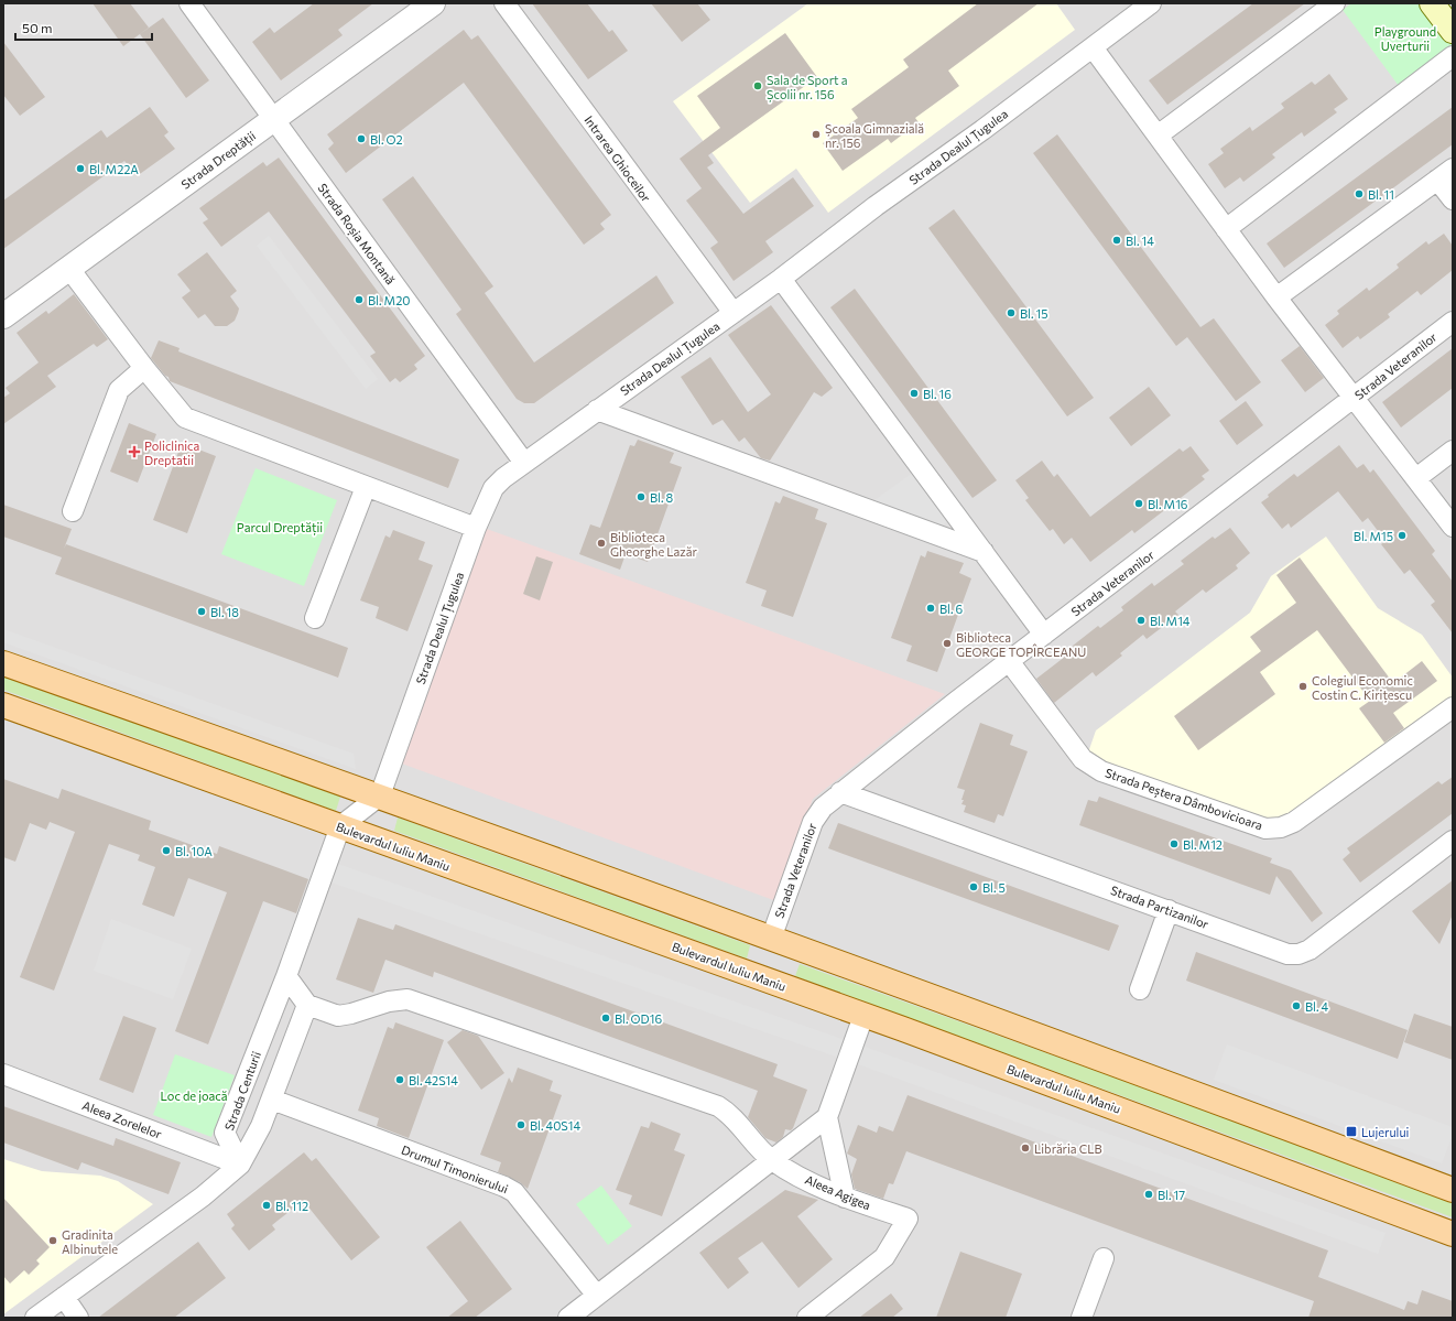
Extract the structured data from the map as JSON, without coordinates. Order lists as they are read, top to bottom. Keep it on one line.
{"streets":{"main road":["Bulevardul Iuliu Maniu"],"street":["Strada Dealul Țugulea","Intrarea Ghioceilor","Strada Dreptății","Strada Roșia Montană","Strada Veteranilor","Strada Peștera Dâmbovicioara","Strada Partizanilor","Strada Centurii","Aleea Zorelelor","Drumul Timonierului","Aleea Agigea"]},"crossings":[["Strada Dealul Țugulea","Intrarea Ghioceilor"],["Strada Dealul Țugulea","Strada Roșia Montană"],["Strada Dreptății","Strada Roșia Montană"],["Strada Veteranilor","Strada Peștera Dâmbovicioara"],["Strada Veteranilor","Strada Partizanilor"],["Bulevardul Iuliu Maniu","Strada Centurii"],["Strada Centurii","Aleea Zorelelor"]],"parks":["Playground Uverturii","Parcul Dreptății","Loc de joacă"],"places":{"other":["Sala de Sport a Școlii nr. 156","Școala Gimnazială nr. 156","Bl. O2","Bl. M22A","Bl. 11","Bl. 14","Bl. M20","Bl. 15","Bl. 16","Bl. 8","Bl. M16","Bl. M15","Biblioteca Gheorghe Lazăr","Bl. 6","Bl. 18","Bl. M14","Biblioteca GEORGE TOPÎRCEANU","Colegiul Economic Costin C. Kirițescu","Bl. M12","Bl. 10A","Bl. 5","Bl. 4","Bl. OD16","Bl. 42S14","Bl. 40S14","Librăria CLB","Bl. 17","Bl. 112","Gradinita Albinutele"],"health":["Policlinica Dreptatii"],"transit":["Lujerului"]},"scale_bar":"50 m"}
